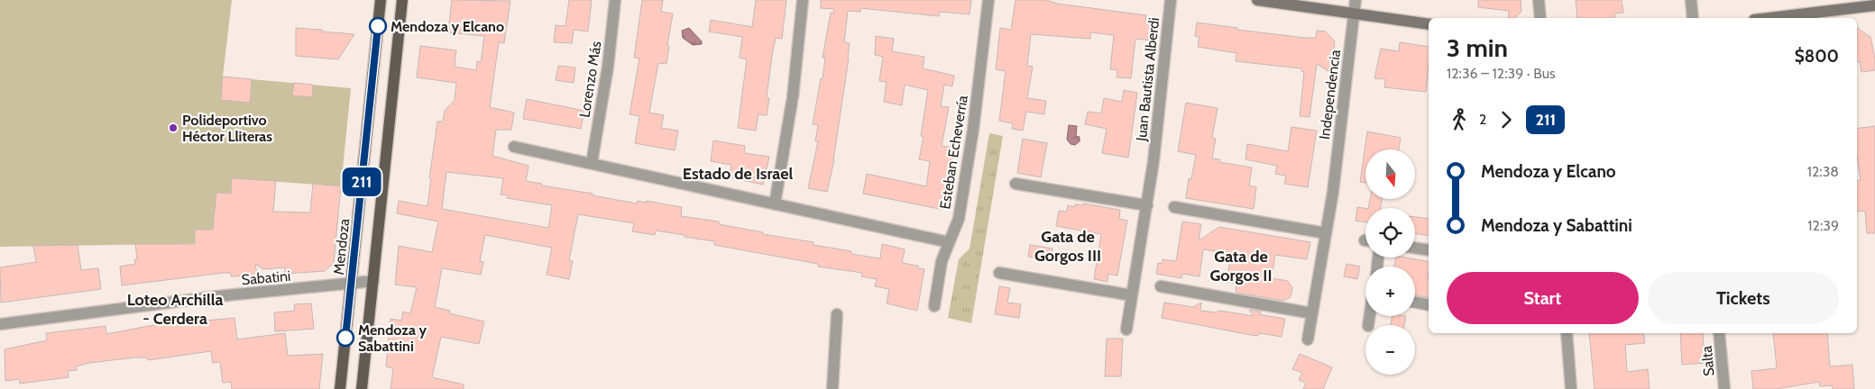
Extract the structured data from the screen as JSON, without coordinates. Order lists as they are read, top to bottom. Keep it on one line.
{"streets":{"main road":["Mendoza"],"street":["Lorenzo Más","Juan Bautista Alberdi","Independencia","Esteban Echeverría","Sabatini","Salta"]},"crossings":[["Mendoza","Sabatini"]],"districts":["Estado de Israel","Gata de Gorgos III","Gata de Gorgos II","Loteo Archilla - Cerdera"],"places":["Mendoza y Elcano","Polideportivo Héctor Lliteras","Mendoza y Sabattini"],"lines":["bus line 211"],"north":"bottom","page":{"on_map":"211","heading":["3 min","12:36 – 12:39 · Bus","$800"],"legs":["2","211"],"list":[{"name":"Mendoza y Elcano","value":"12:38"},{"name":"Mendoza y Sabattini","value":"12:39"}],"map_buttons":["+","−"],"buttons":["Start","Tickets"]}}
